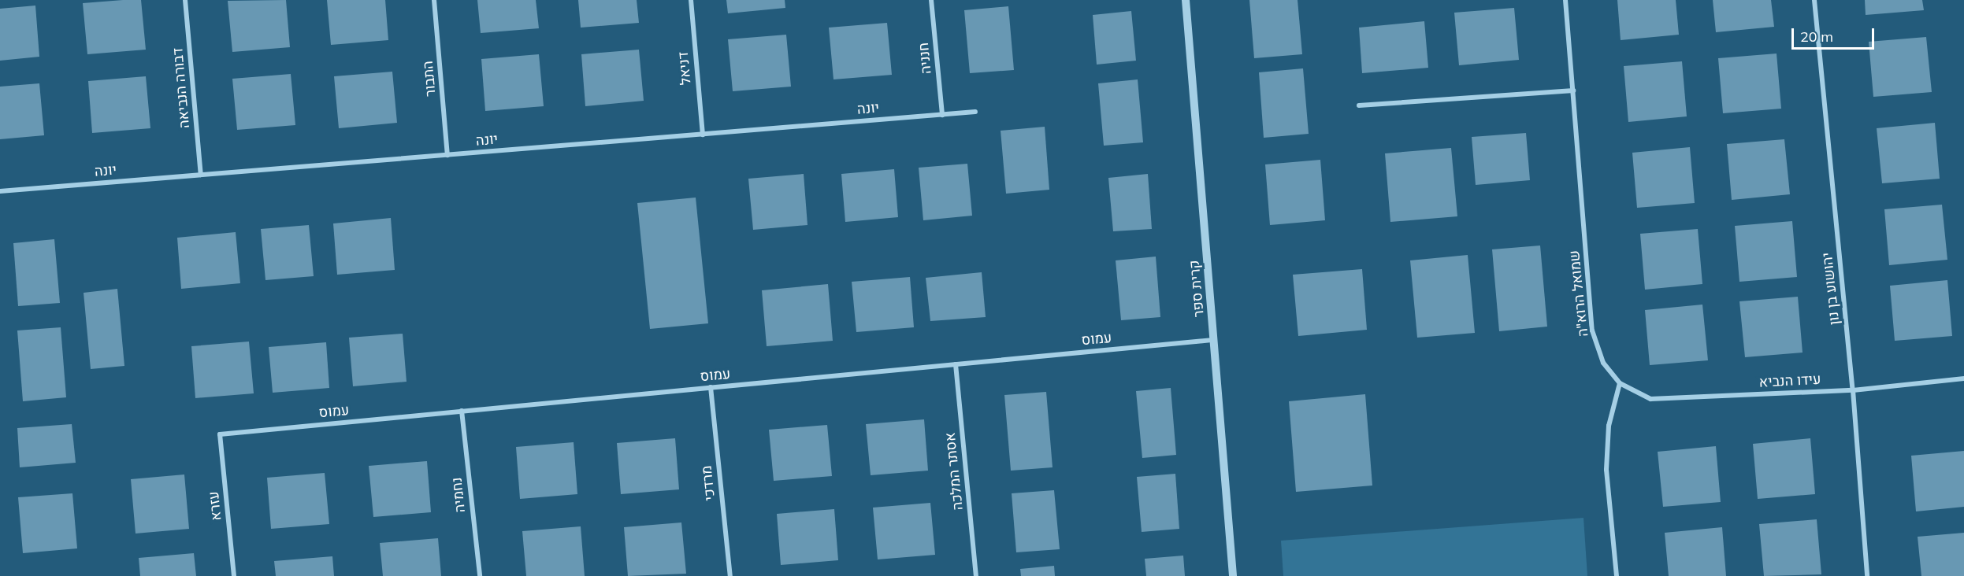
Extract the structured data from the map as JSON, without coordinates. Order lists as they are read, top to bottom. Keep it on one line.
{"streets":{"street":["חנניה","דניאל","התבור","דבורה הנביאה","יונה","קרית ספר","יהושוע בן נון","שמואל הרוא\"ה","עמוס","עידו הנביא","אסתר המלכה","מרדכי","נחמיה","עזרא"]},"crossings":[["חנניה","יונה"],["דניאל","יונה"],["התבור","יונה"],["דבורה הנביאה","יונה"],["קרית ספר","עמוס"],["יהושוע בן נון","עידו הנביא"],["שמואל הרוא\"ה","עידו הנביא"],["עמוס","אסתר המלכה"],["עמוס","מרדכי"],["עמוס","נחמיה"],["עמוס","עזרא"]],"scale_bar":"20 m"}
